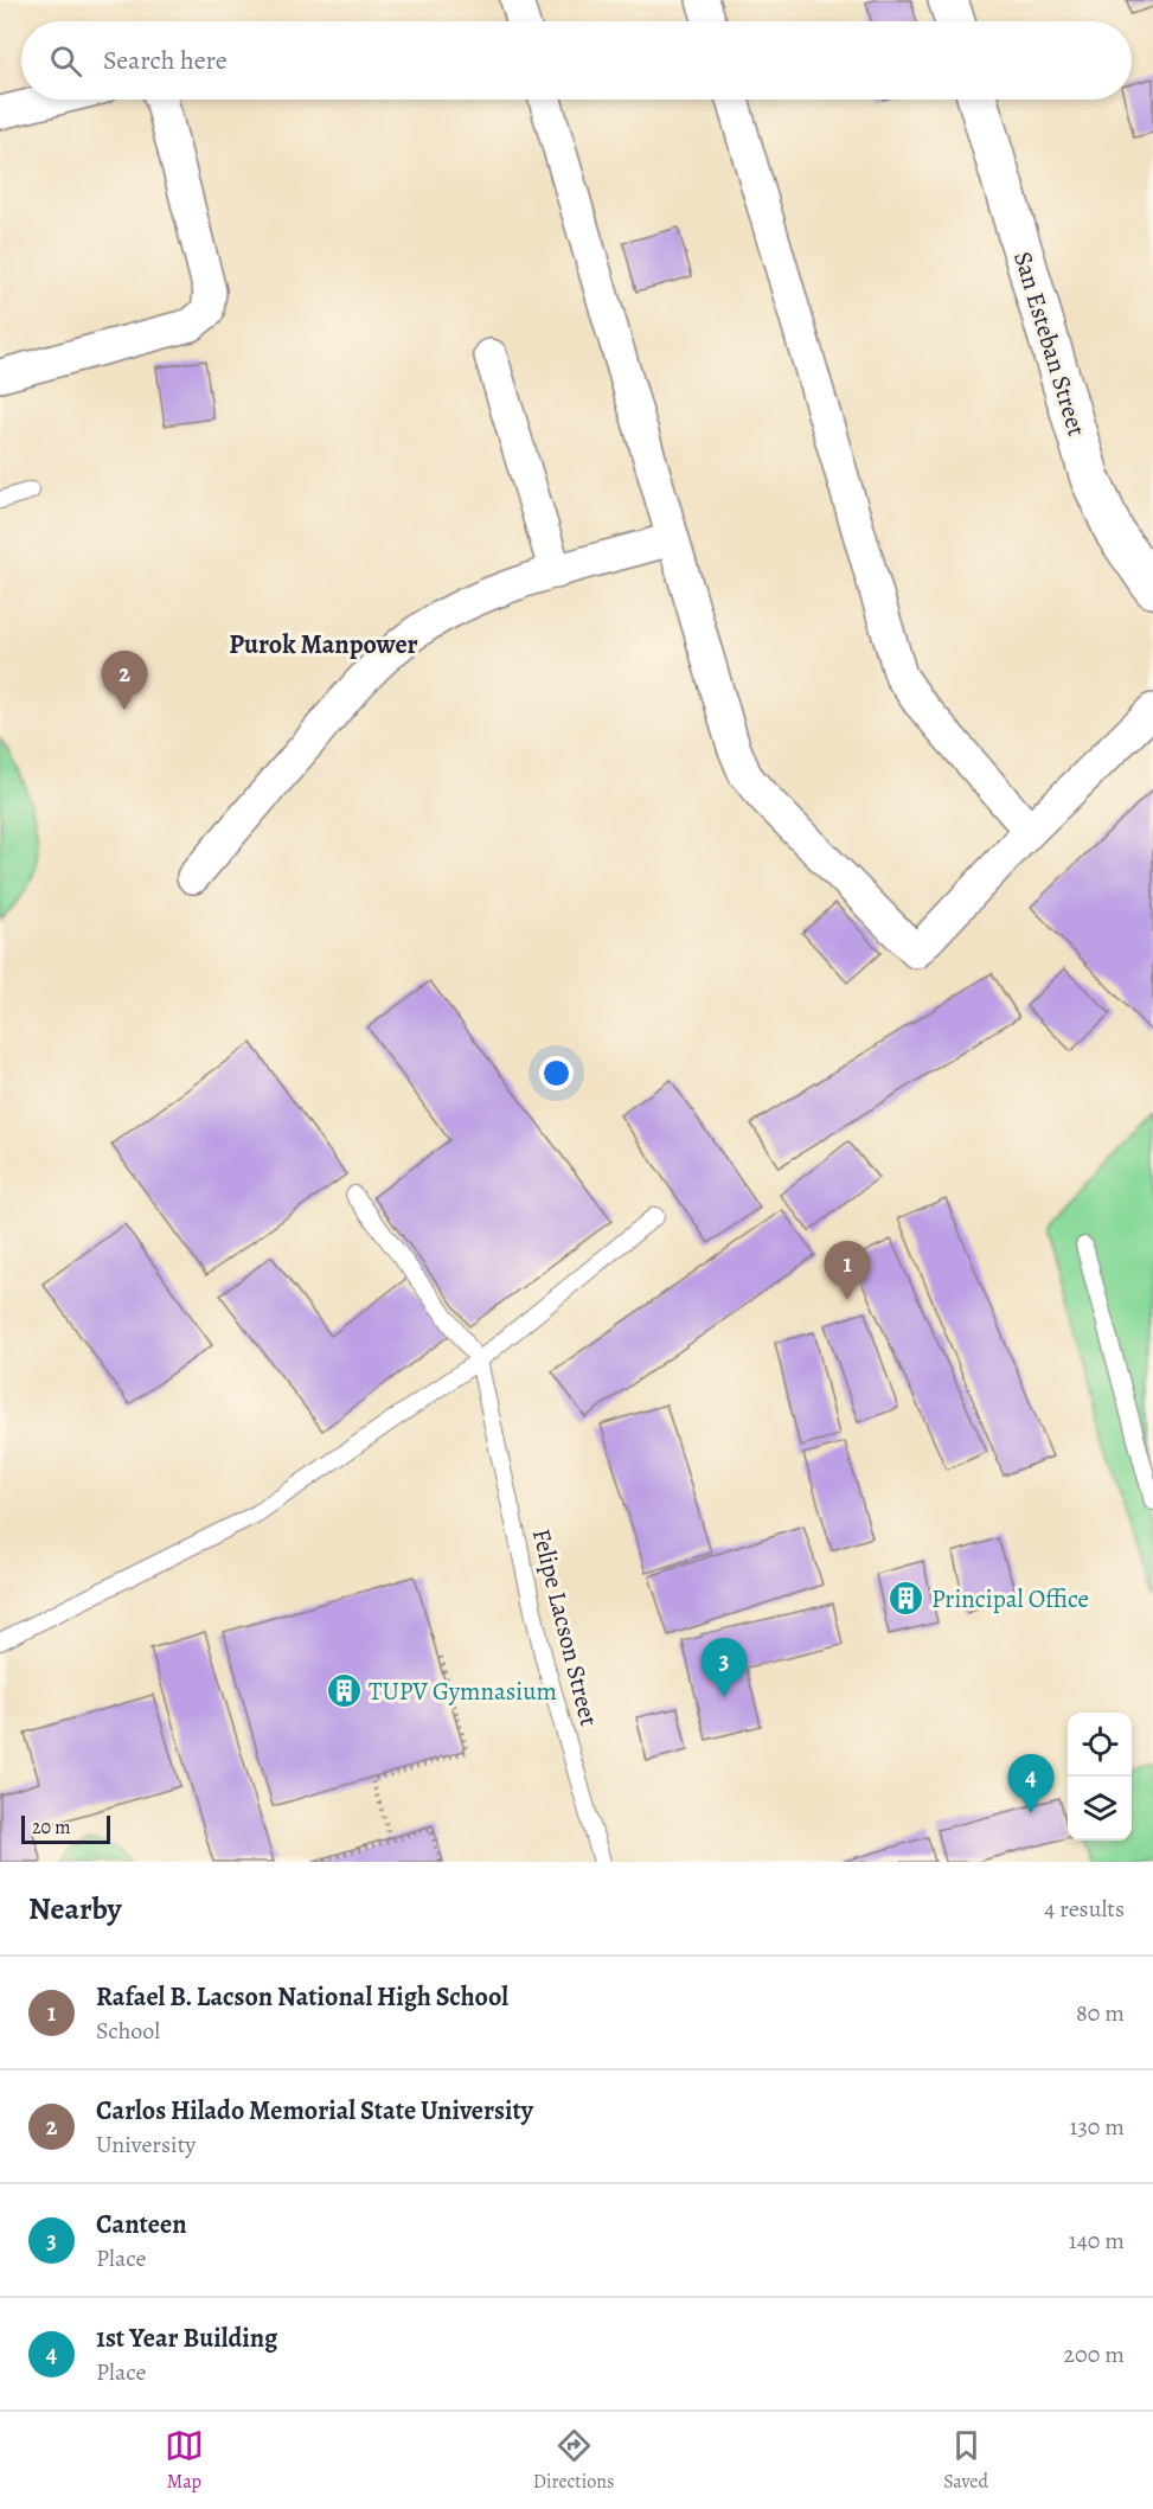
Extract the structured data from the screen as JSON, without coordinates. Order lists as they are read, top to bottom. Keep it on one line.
{"streets":{"street":["San Esteban Street"],"lane":["Felipe Lacson Street"]},"districts":["Purok Manpower"],"places":{"building":["Principal Office","TUPV Gymnasium"]},"scale_bar":"20 m","page":{"search":"Search here","pins":["2","1","3","4"],"scale":"20 m","heading":["Nearby","4 results"],"list":[{"mark":"1","name":"Rafael B. Lacson National High School","note":"School","value":"80 m"},{"mark":"2","name":"Carlos Hilado Memorial State University","note":"University","value":"130 m"},{"mark":"3","name":"Canteen","note":"Place","value":"140 m"},{"mark":"4","name":"1st Year Building","note":"Place","value":"200 m"}],"nav":["Map","Directions","Saved"]}}
